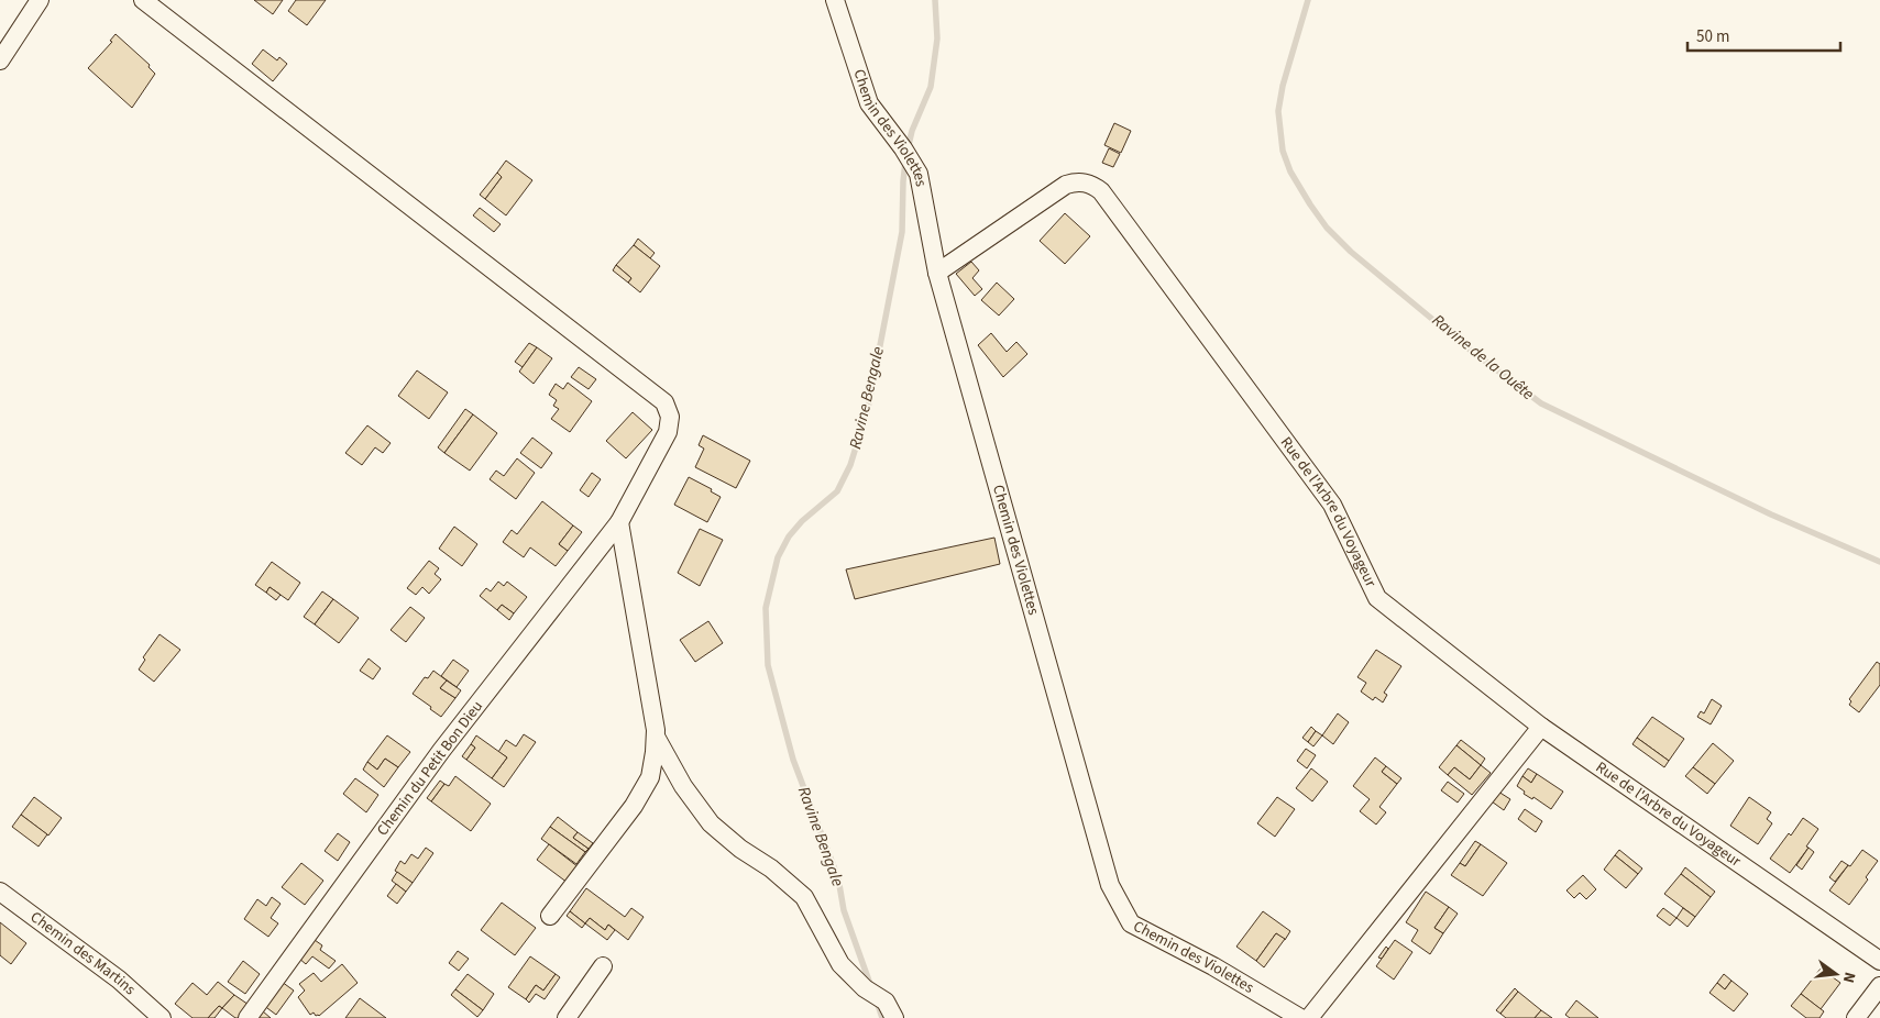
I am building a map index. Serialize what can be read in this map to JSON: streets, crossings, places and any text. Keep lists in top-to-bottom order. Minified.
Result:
{"streets":{"street":["Chemin des Violettes","Rue de l'Arbre du Voyageur","Chemin du Petit Bon Dieu","Chemin des Martins"]},"crossings":[["Chemin des Violettes","Rue de l'Arbre du Voyageur"]],"water":["Ravine de la Ouête","Ravine Bengale"],"scale_bar":"50 m","north":"right"}
